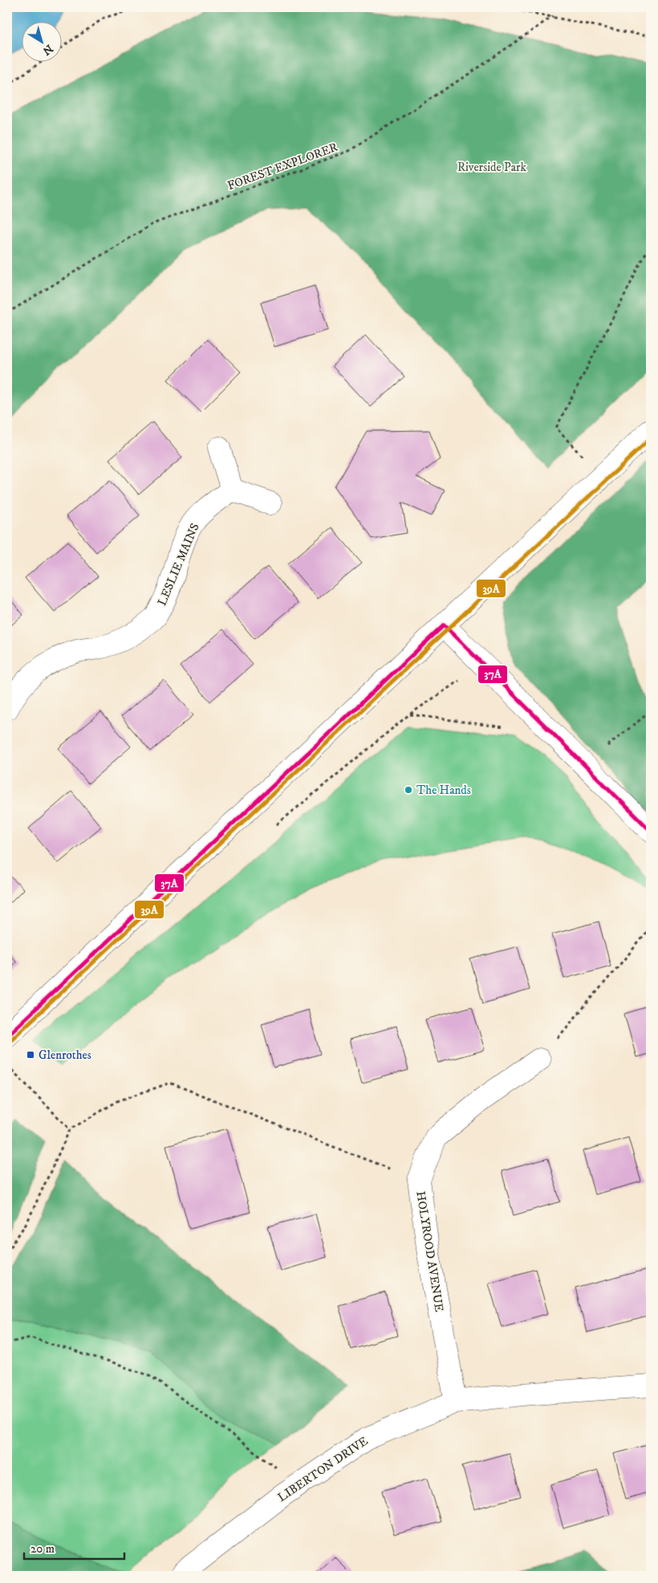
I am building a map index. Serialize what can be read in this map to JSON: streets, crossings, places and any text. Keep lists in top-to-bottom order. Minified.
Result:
{"streets":{"street":["LESLIE MAINS","HOLYROOD AVENUE","LIBERTON DRIVE"],"path":["FOREST EXPLORER"]},"crossings":[["HOLYROOD AVENUE","LIBERTON DRIVE"]],"parks":["Riverside Park"],"places":{"other":["The Hands"],"transit":["Glenrothes"]},"lines":["transit line 39A","transit line 37A"],"scale_bar":"20 m","north":"bottom right"}
